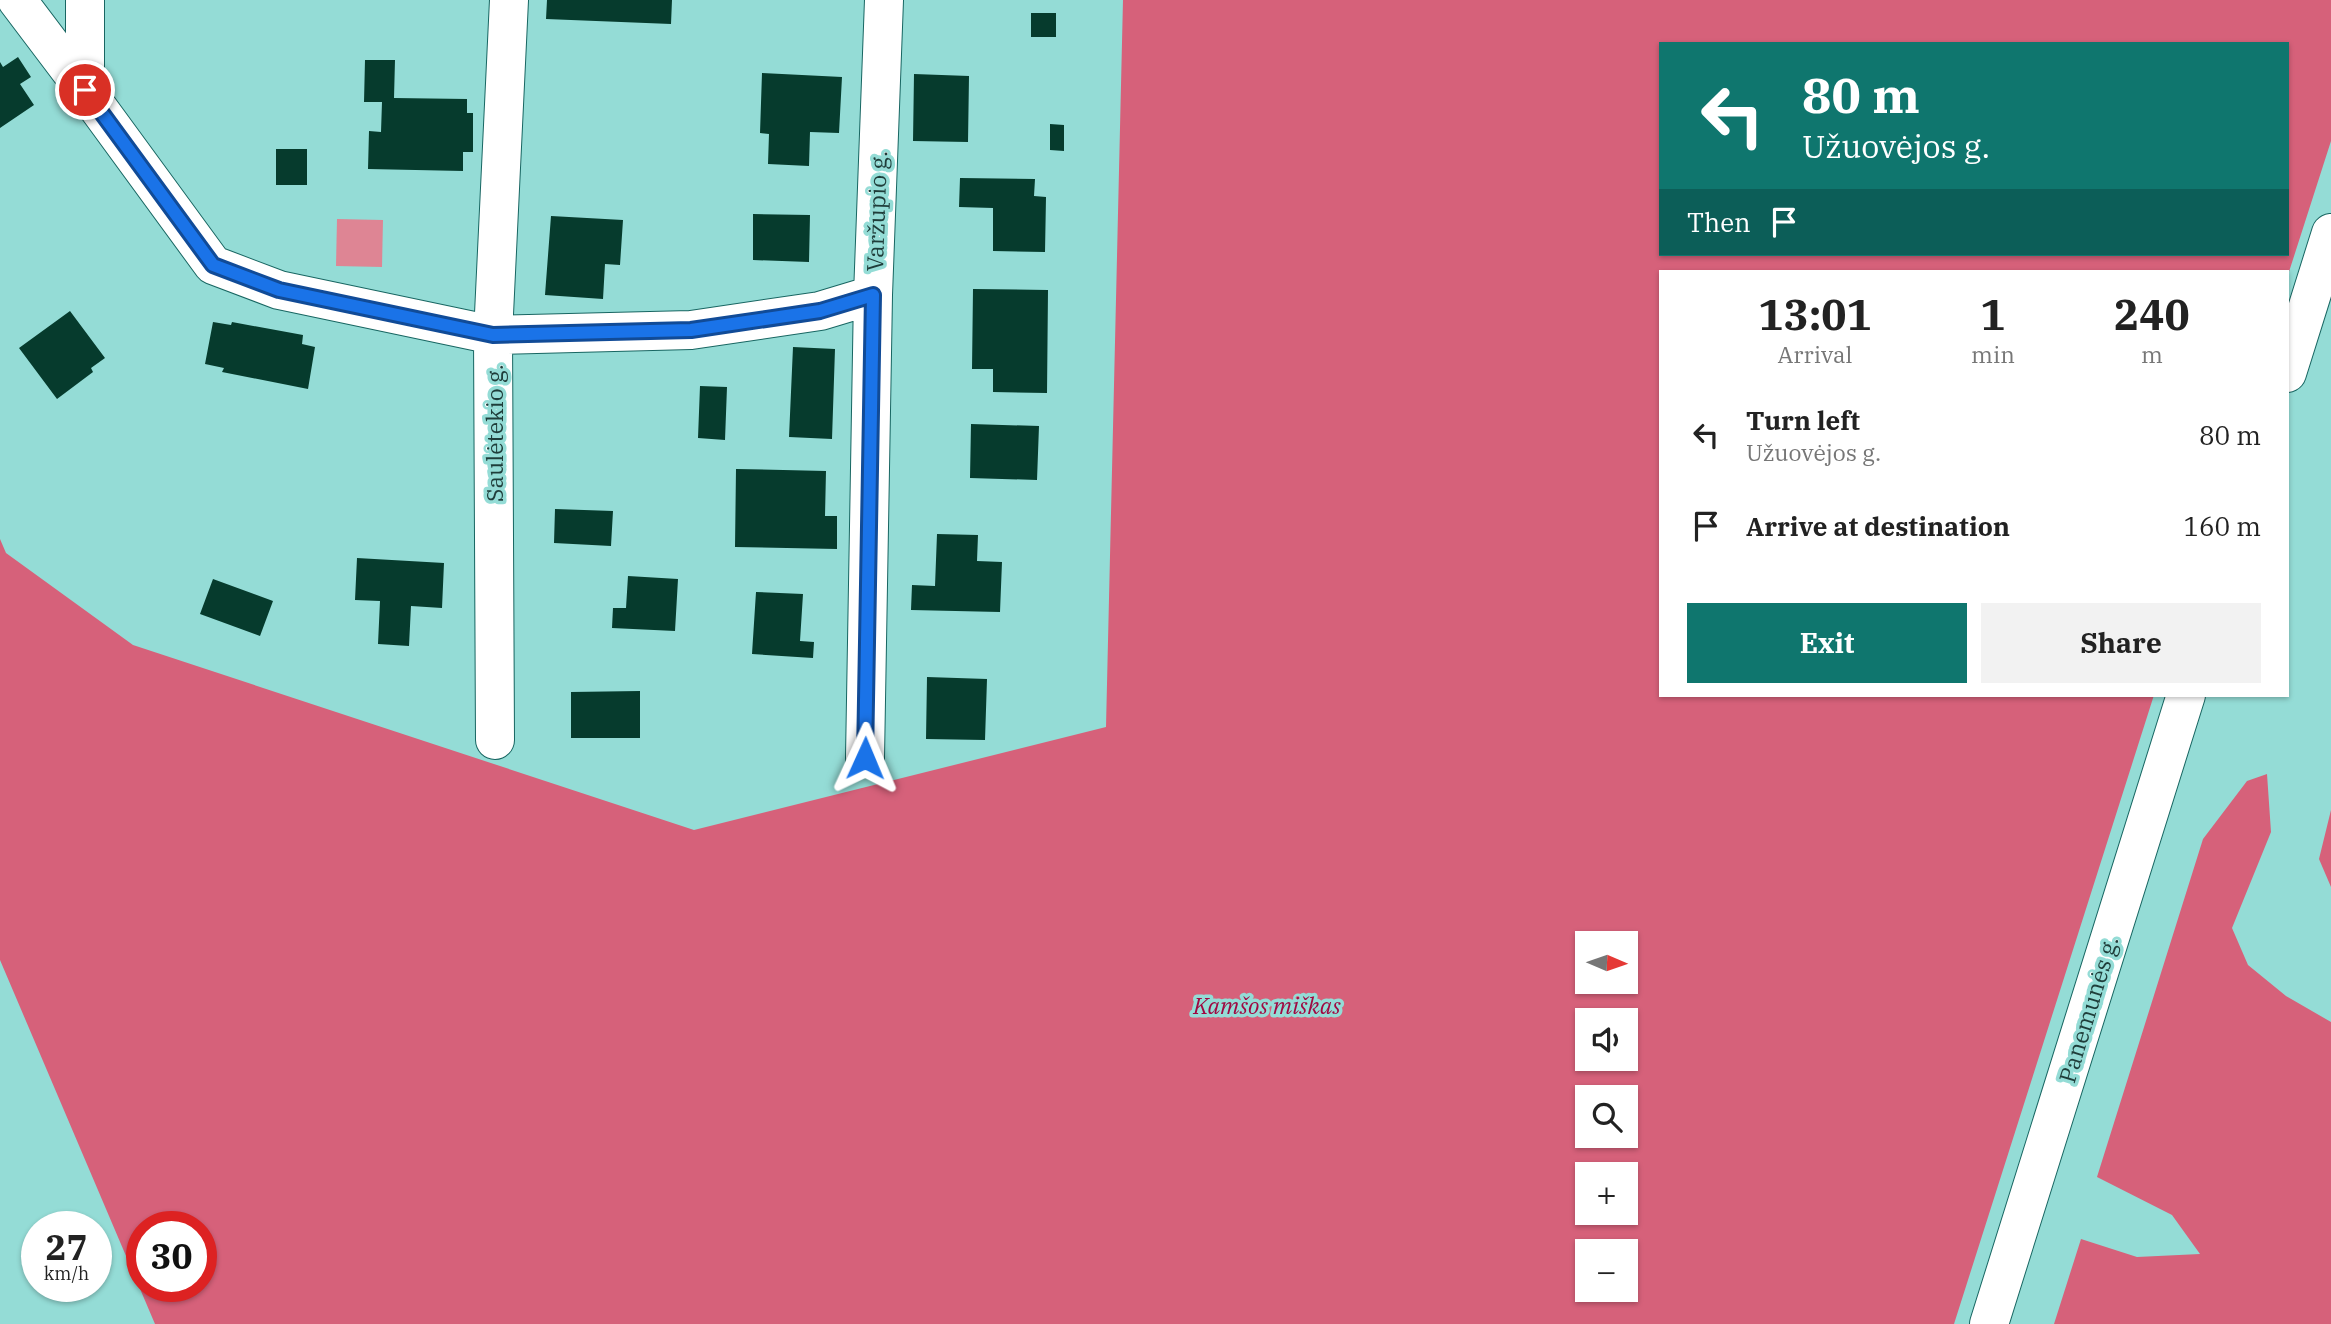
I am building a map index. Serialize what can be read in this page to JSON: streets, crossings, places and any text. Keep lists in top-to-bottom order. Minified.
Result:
{"streets":{"street":["Varžupio g.","Saulėtekio g.","Panemunės g."]},"parks":["Kamšos miškas"],"north":"right","page":{"turn":["80 m","Užuovėjos g."],"then":"Then","eta":["13:01","Arrival","1","min","240","m"],"list":[{"name":"Turn left","note":"Užuovėjos g.","value":"80 m"},{"name":"Arrive at destination","value":"160 m"}],"buttons":["Exit","Share"],"map_buttons":["+","−"],"speed":"27 km/h","limit":"30"}}
